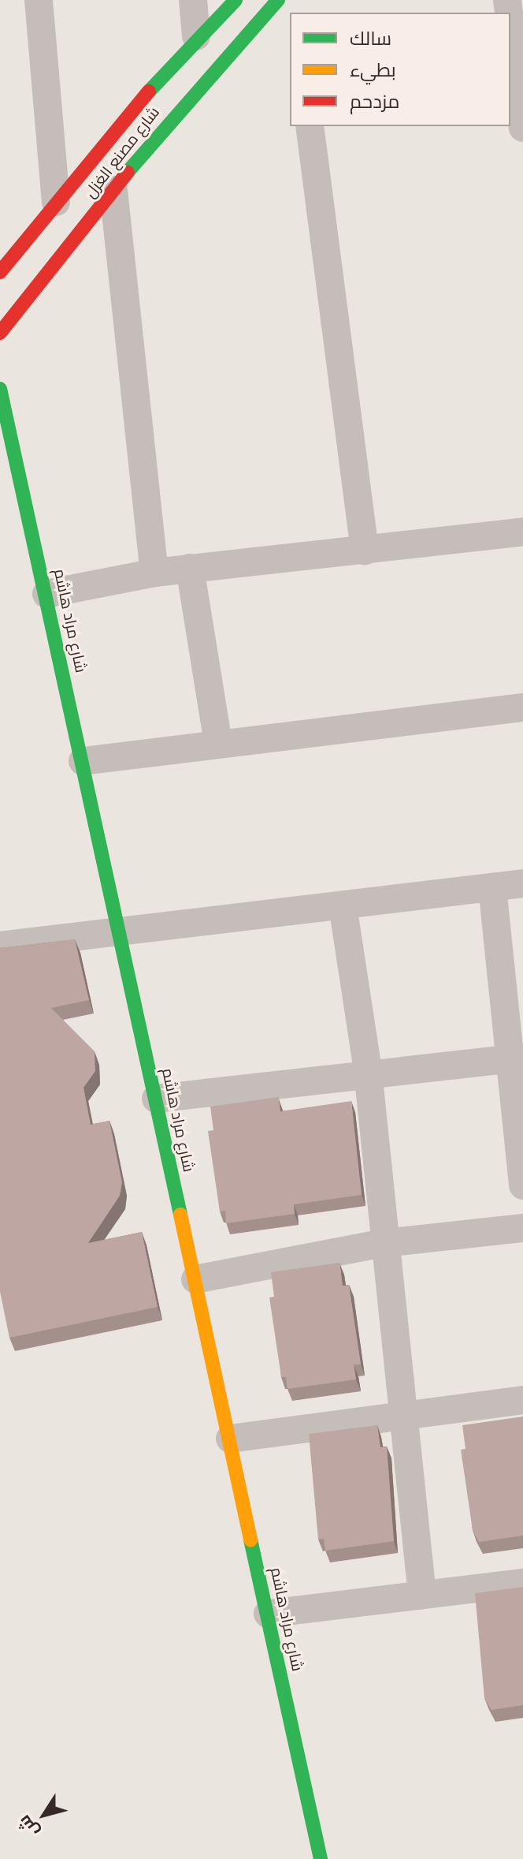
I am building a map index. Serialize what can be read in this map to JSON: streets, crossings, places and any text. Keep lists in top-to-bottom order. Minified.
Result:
{"streets":{"street":["شارع مصنع الغزل","شارع مراد هاشم"]},"legend":["سالك","بطيء","مزدحم"],"north":"bottom left"}
